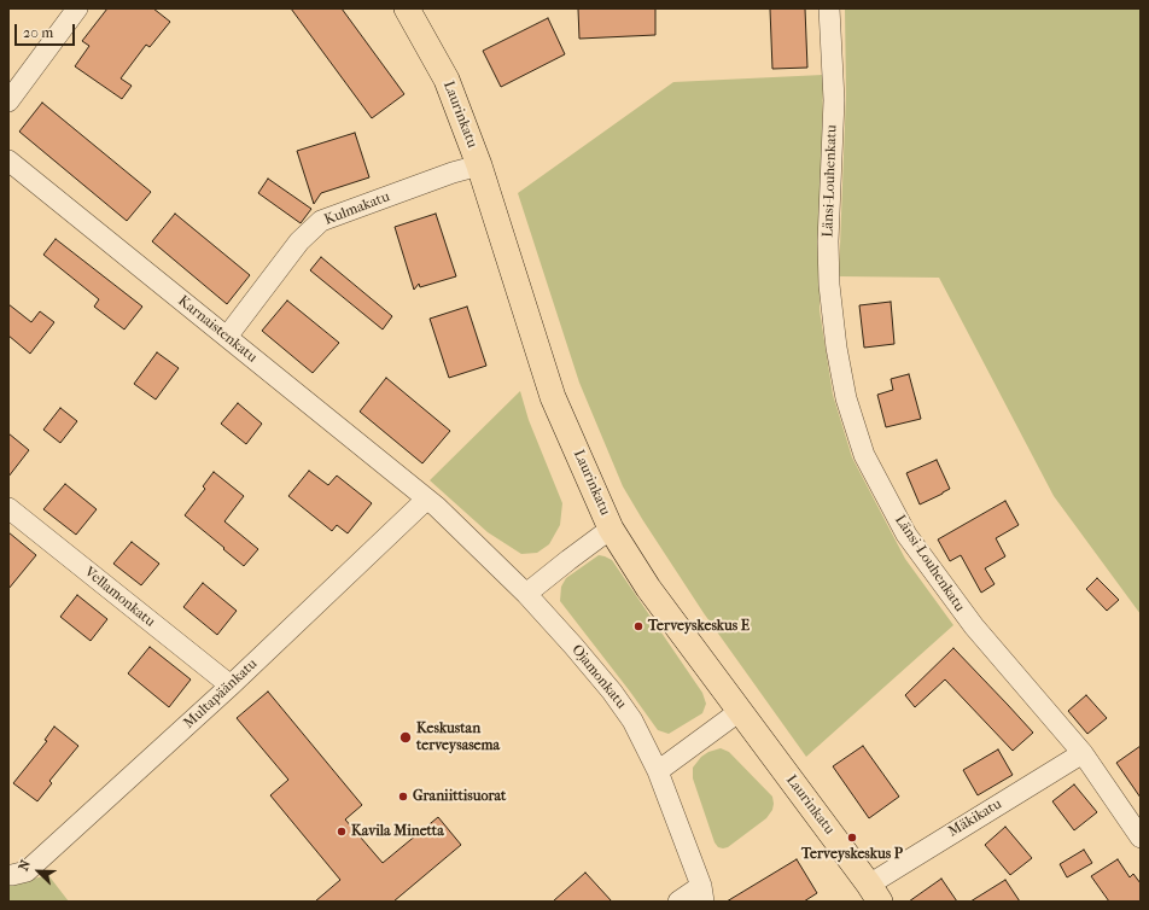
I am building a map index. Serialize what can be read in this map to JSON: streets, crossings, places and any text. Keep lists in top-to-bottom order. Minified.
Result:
{"streets":{"main road":["Laurinkatu"],"street":["Länsi-Louhenkatu","Kulmakatu","Karnaistenkatu","Vellamonkatu","Ojamonkatu","Multapäänkatu","Mäkikatu"]},"crossings":[["Laurinkatu","Kulmakatu"],["Laurinkatu","Mäkikatu"],["Länsi-Louhenkatu","Mäkikatu"],["Kulmakatu","Karnaistenkatu"],["Karnaistenkatu","Ojamonkatu"],["Karnaistenkatu","Multapäänkatu"],["Vellamonkatu","Multapäänkatu"],["Ojamonkatu","Multapäänkatu"]],"places":["Terveyskeskus E","Keskustan terveysasema","Graniittisuorat","Kavila Minetta","Terveyskeskus P"],"scale_bar":"20 m","north":"top left"}
